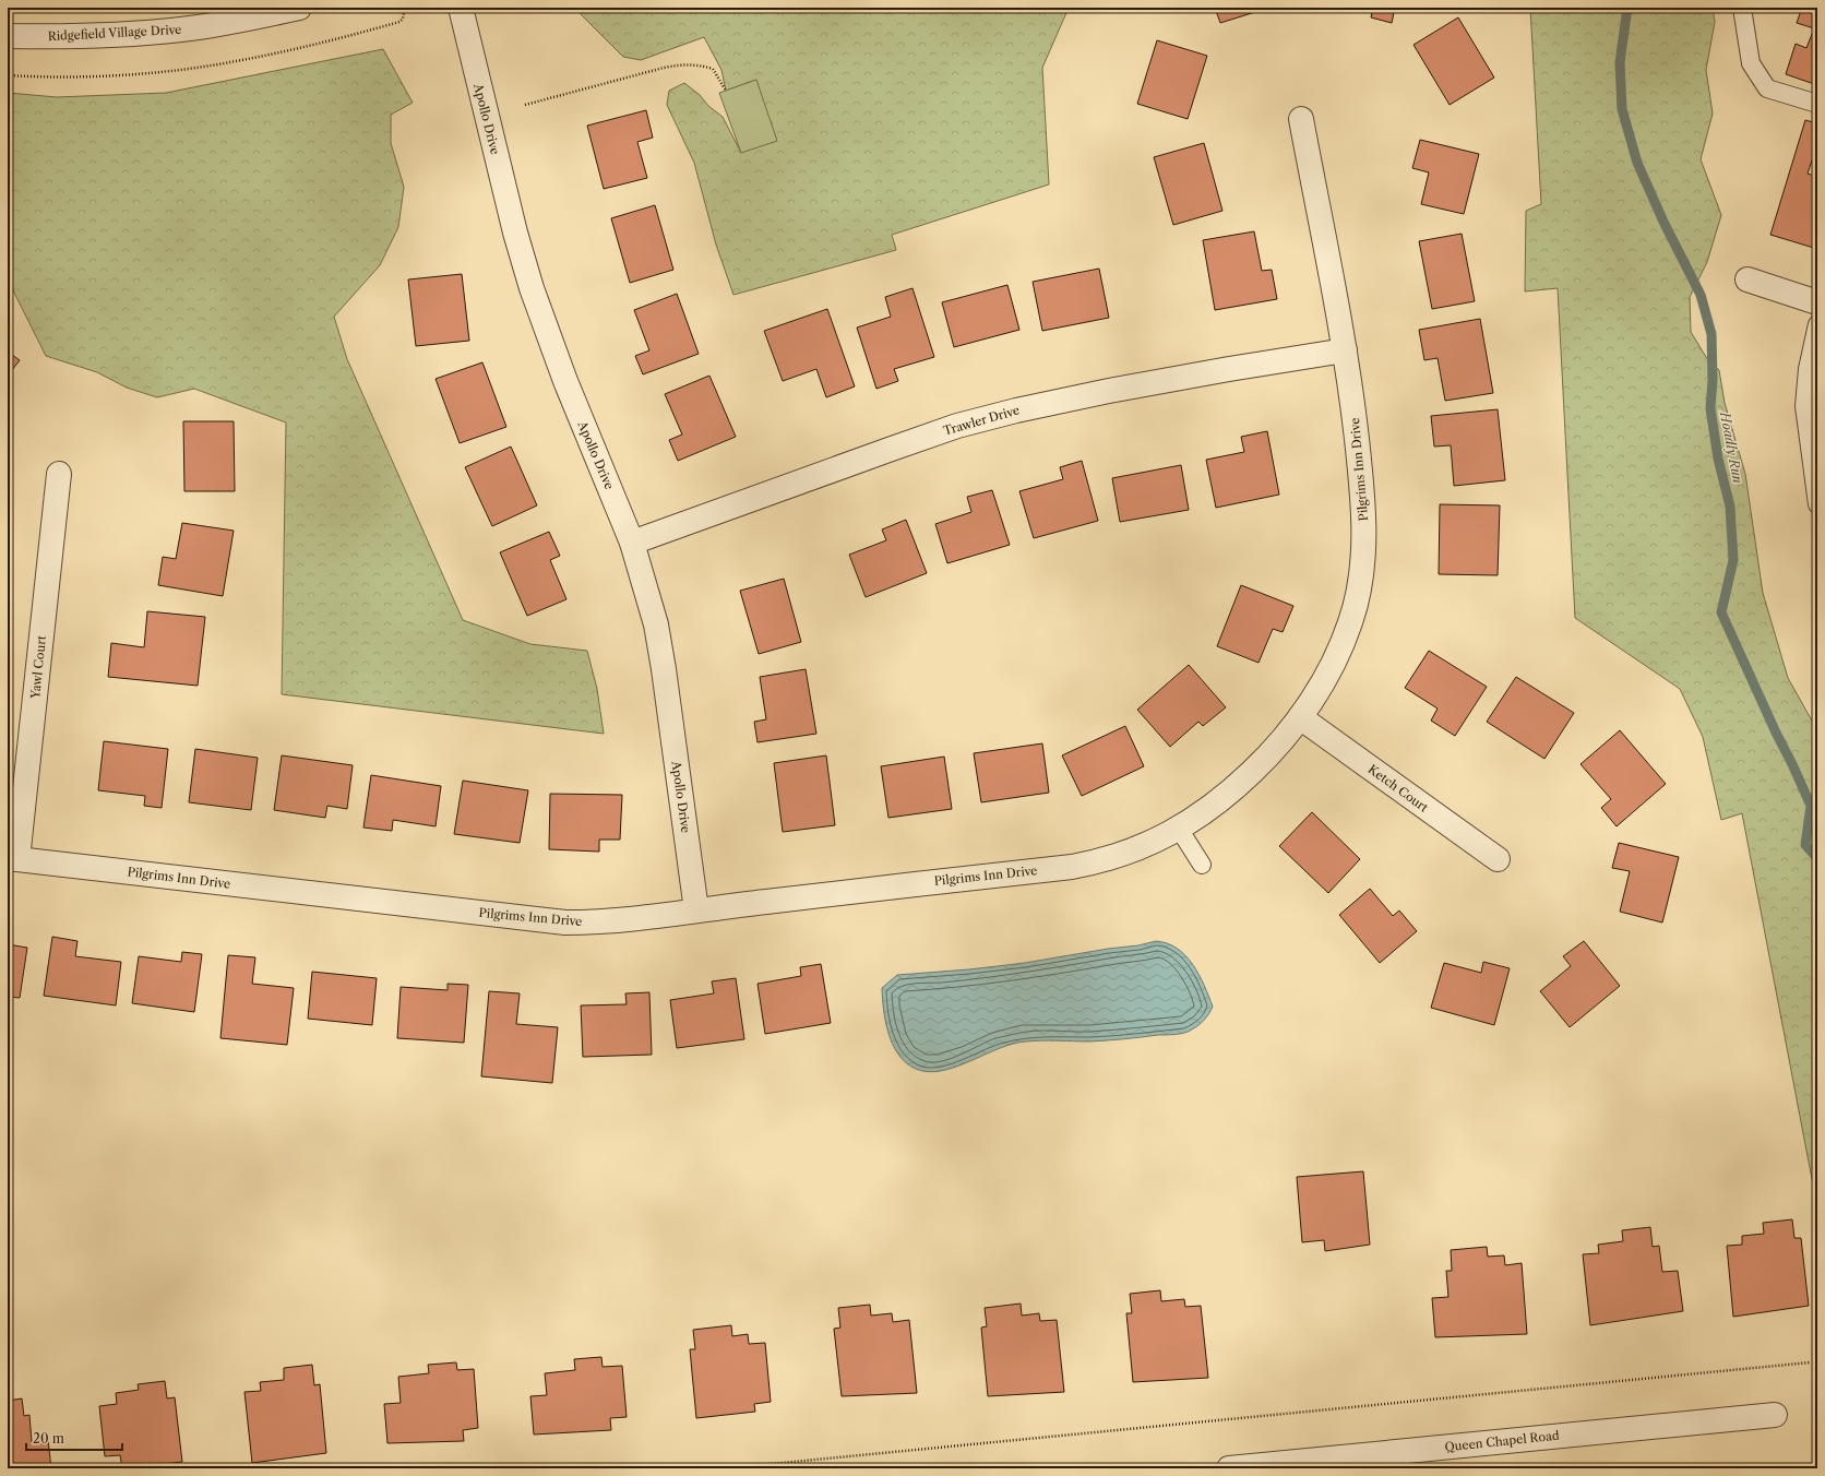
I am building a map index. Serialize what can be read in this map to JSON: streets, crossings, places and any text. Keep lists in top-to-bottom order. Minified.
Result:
{"streets":{"street":["Ridgefield Village Drive","Apollo Drive","Trawler Drive","Pilgrims Inn Drive","Yawl Court","Ketch Court","Queen Chapel Road"]},"crossings":[["Apollo Drive","Trawler Drive"],["Apollo Drive","Pilgrims Inn Drive"],["Trawler Drive","Pilgrims Inn Drive"],["Pilgrims Inn Drive","Yawl Court"],["Pilgrims Inn Drive","Ketch Court"]],"water":["Hoadly Run"],"scale_bar":"20 m"}
